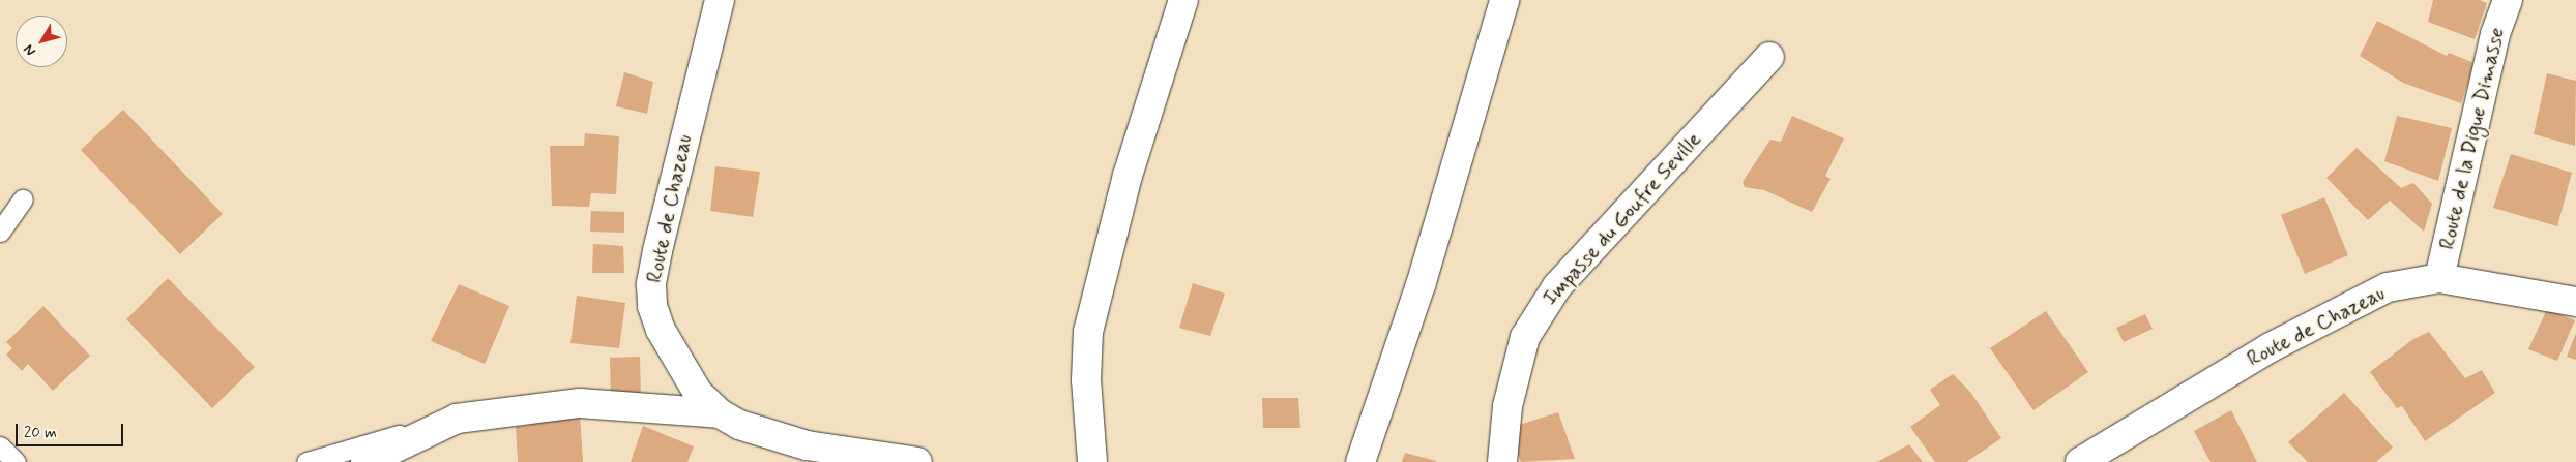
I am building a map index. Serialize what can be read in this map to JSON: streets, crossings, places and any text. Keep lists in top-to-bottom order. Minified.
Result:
{"streets":{"street":["Route de la Digue Dimasse","Route de Chazeau","Impasse du Goufre Seville"]},"crossings":[["Route de la Digue Dimasse","Route de Chazeau"]],"scale_bar":"20 m","north":"bottom left"}
